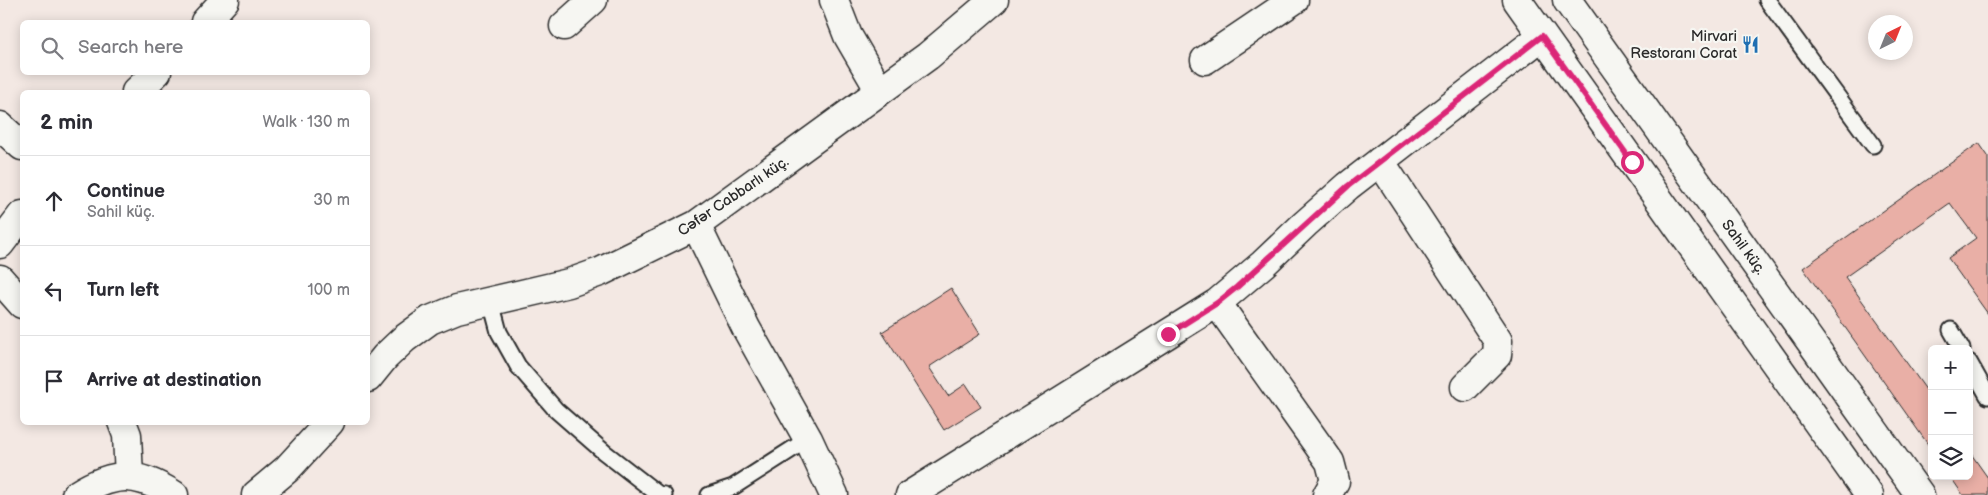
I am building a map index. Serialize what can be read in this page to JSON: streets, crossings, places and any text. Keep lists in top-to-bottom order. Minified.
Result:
{"streets":{"street":["Cəfər Cabbarlı küç.","Sahil küç."]},"places":{"restaurant":["Mirvari Restoranı Corat"]},"north":"top right","page":{"search":"Search here","heading":["2 min","Walk · 130 m"],"list":[["Continue","Sahil küç.","30 m"],["Turn left","100 m"],"Arrive at destination"],"map_buttons":["+","−"]}}
